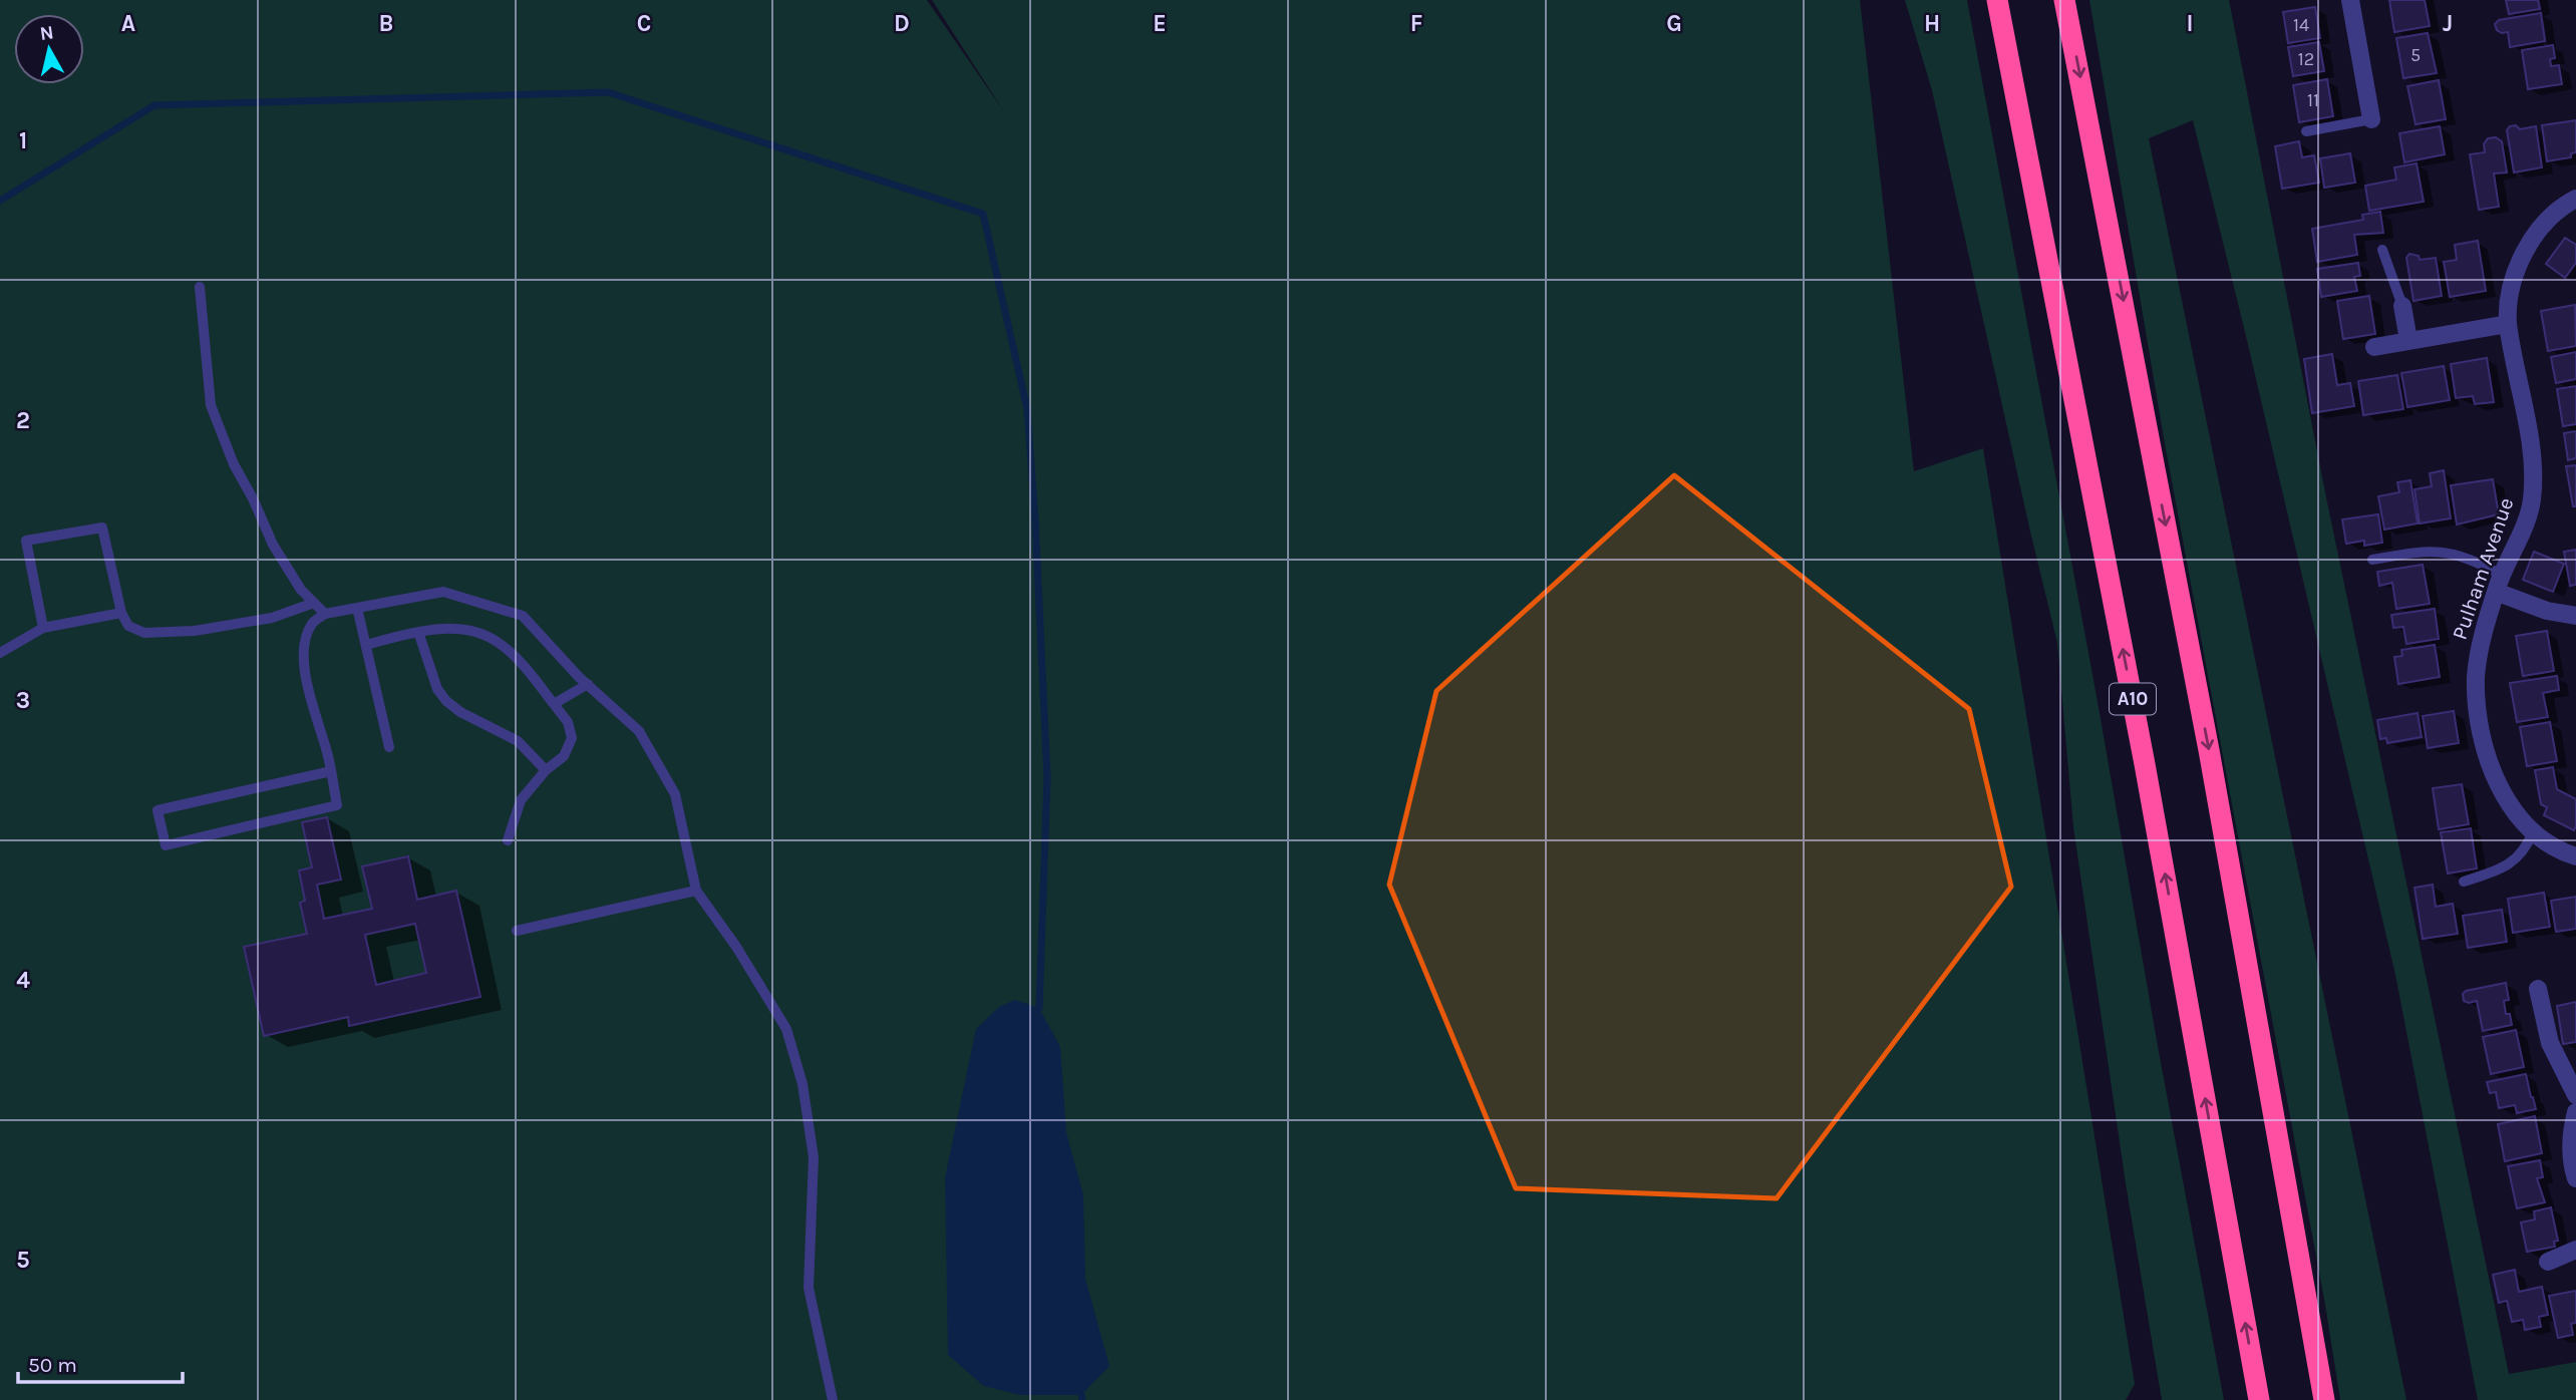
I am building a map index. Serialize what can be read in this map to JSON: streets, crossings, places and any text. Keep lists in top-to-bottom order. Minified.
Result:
{"streets":{"highway":["A10"],"street":["Pulham Avenue"]},"house_numbers":["14","5","12","11"],"scale_bar":"50 m","north":"top","grid":{"columns":["A","B","C","D","E","F","G","H","I","J"],"rows":["1","2","3","4","5"]}}
